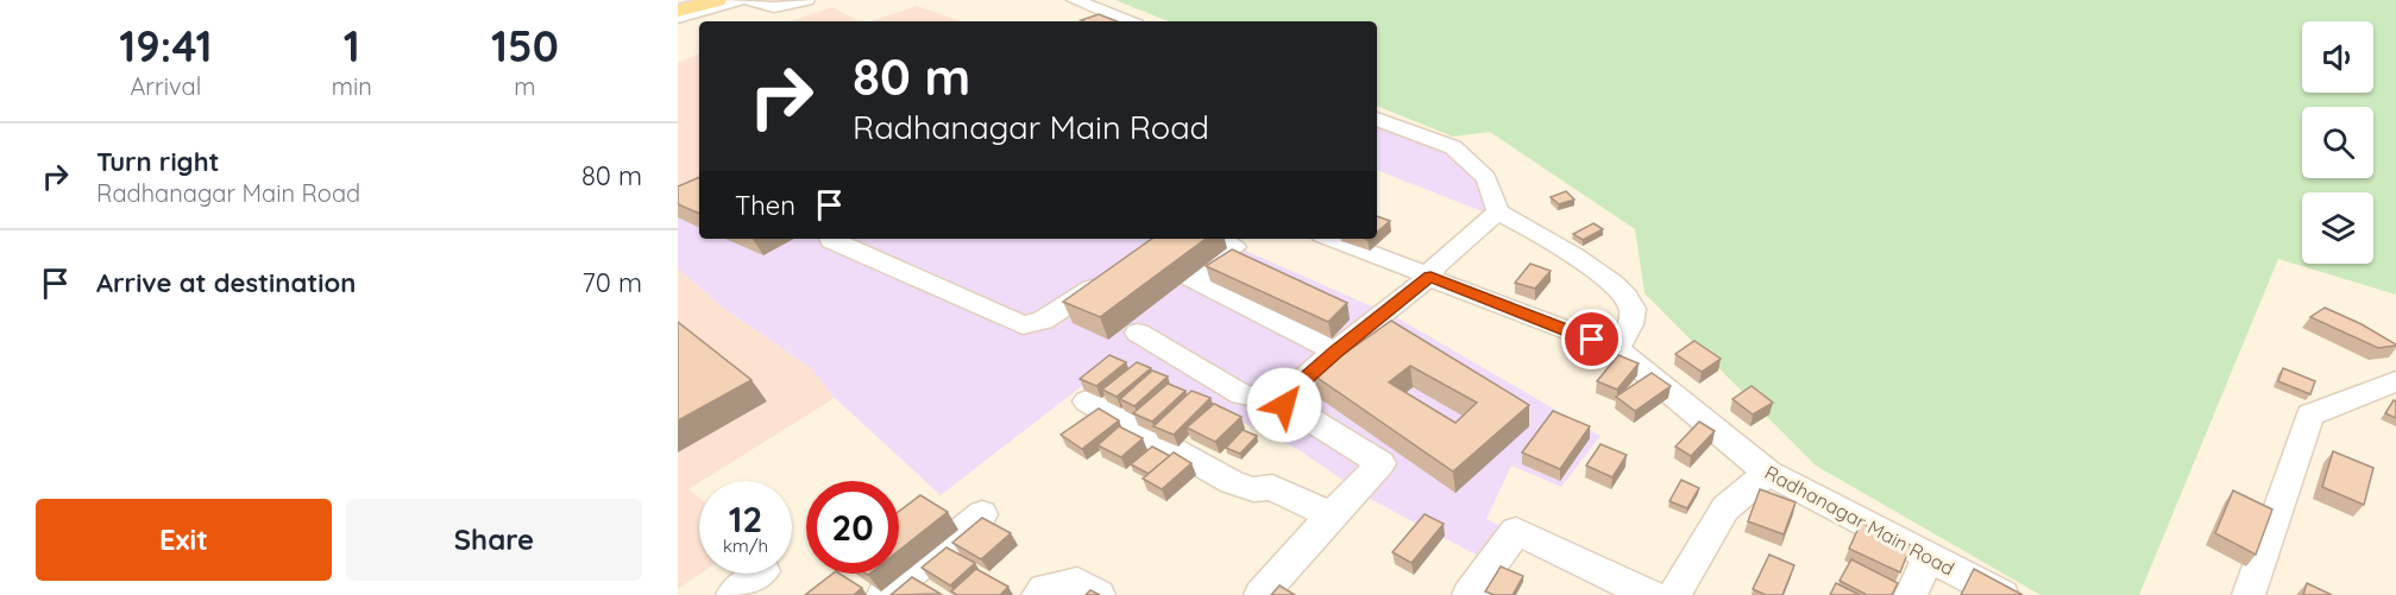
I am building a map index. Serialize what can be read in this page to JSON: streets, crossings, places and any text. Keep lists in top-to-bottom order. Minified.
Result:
{"streets":{"street":["Radhanagar Main Road"]},"page":{"eta":["19:41","Arrival","1","min","150","m"],"turn":["80 m","Radhanagar Main Road"],"list":[{"name":"Turn right","note":"Radhanagar Main Road","value":"80 m"},{"name":"Arrive at destination","value":"70 m"}],"then":"Then","speed":"12 km/h","limit":"20","buttons":["Exit","Share"]}}
